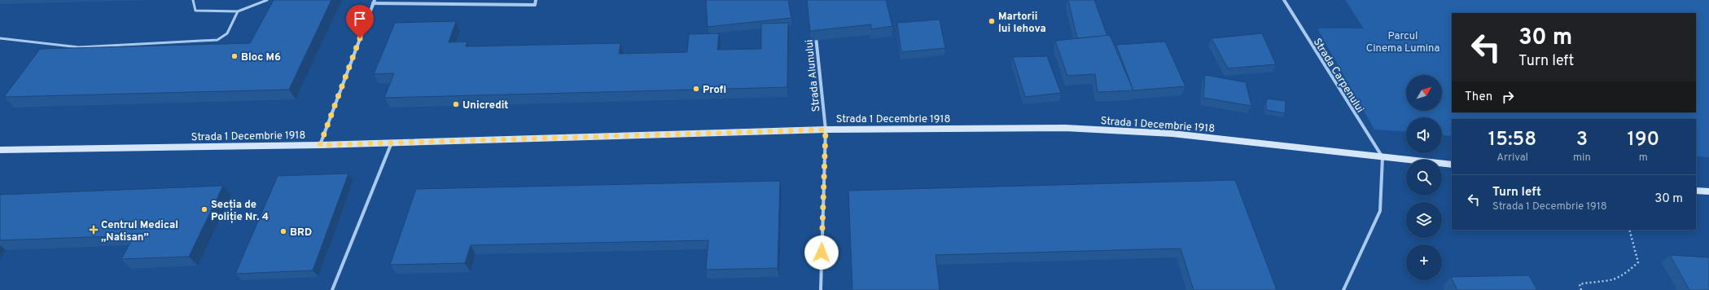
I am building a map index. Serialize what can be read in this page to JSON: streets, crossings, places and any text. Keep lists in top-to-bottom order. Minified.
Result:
{"streets":{"main road":["Strada 1 Decembrie 1918"],"street":["Strada Carpenului","Strada Alunului"]},"crossings":[["Strada Carpenului","Strada 1 Decembrie 1918"],["Strada Alunului","Strada 1 Decembrie 1918"]],"parks":["Parcul Cinema Lumina"],"places":{"other":["Martorii lui Iehova","Bloc M6","Profi","Unicredit","Secția de Poliție Nr. 4","BRD"],"health":["Centrul Medical „Natisan”"]},"north":"top right","page":{"turn":["30 m","Turn left"],"map_buttons":"+","then":"Then","eta":["15:58","Arrival","3","min","190","m"],"list":[{"name":"Turn left","note":"Strada 1 Decembrie 1918","value":"30 m"}]}}
